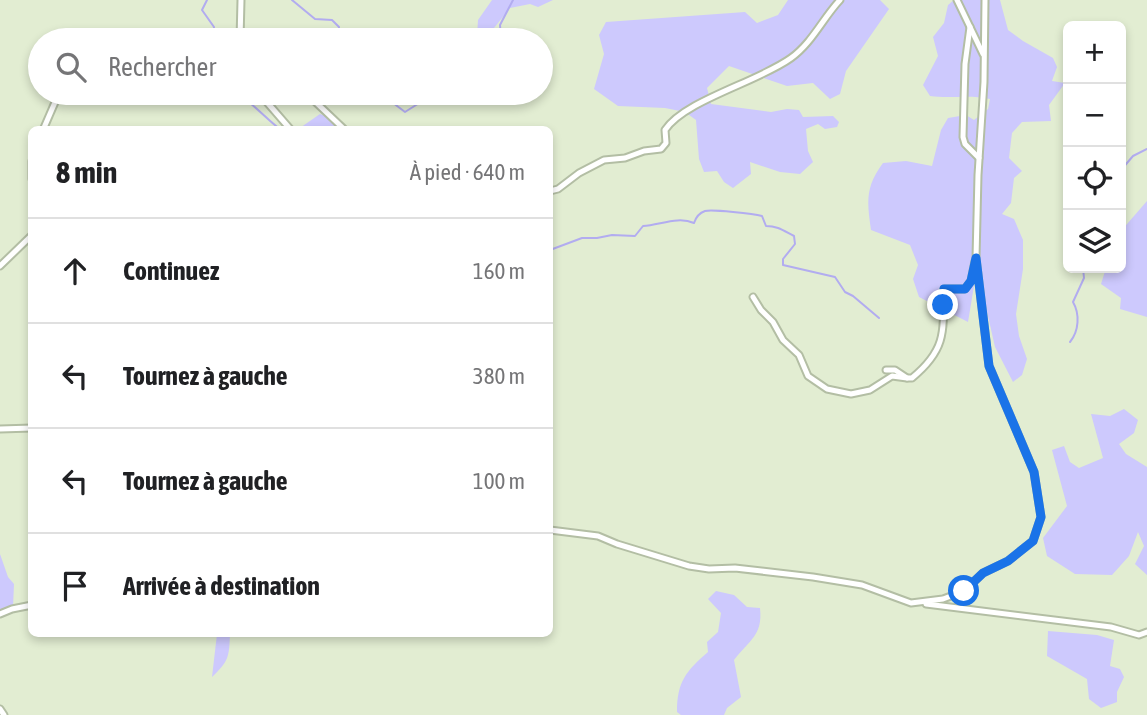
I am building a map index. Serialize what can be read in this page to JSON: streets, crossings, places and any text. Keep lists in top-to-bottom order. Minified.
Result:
{"page":{"map_buttons":["+","−"],"search":"Rechercher","heading":["8 min","À pied · 640 m"],"list":[["Continuez","160 m"],["Tournez à gauche","380 m"],["Tournez à gauche","100 m"],"Arrivée à destination"]}}
